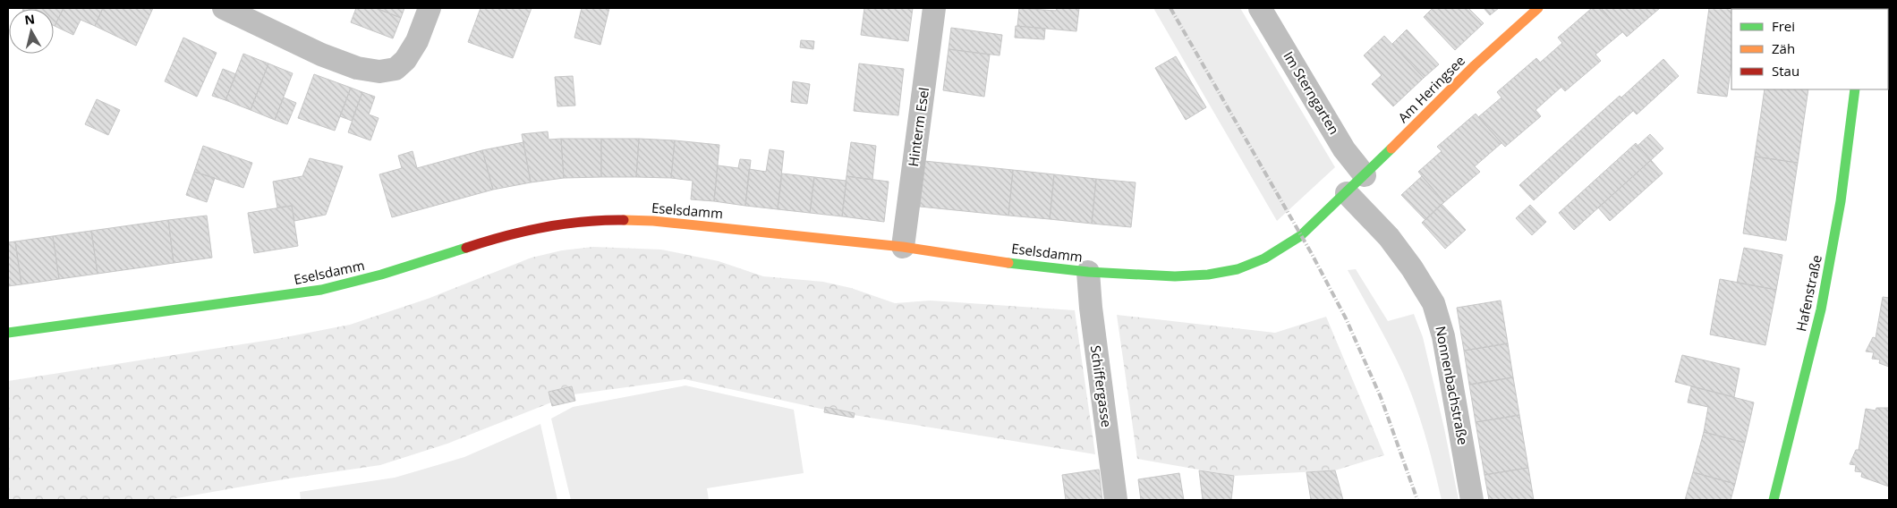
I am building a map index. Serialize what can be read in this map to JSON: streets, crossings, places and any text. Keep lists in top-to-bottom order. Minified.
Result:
{"streets":{"street":["Am Heringsee","Im Sterngarten","Hinterm Esel","Eselsdamm","Hafenstraße","Nonnenbachstraße","Schiffergasse"]},"crossings":[["Am Heringsee","Im Sterngarten"],["Am Heringsee","Eselsdamm"],["Am Heringsee","Nonnenbachstraße"],["Hinterm Esel","Eselsdamm"],["Eselsdamm","Nonnenbachstraße"],["Eselsdamm","Schiffergasse"]],"legend":["Frei","Zäh","Stau"],"north":"top"}
